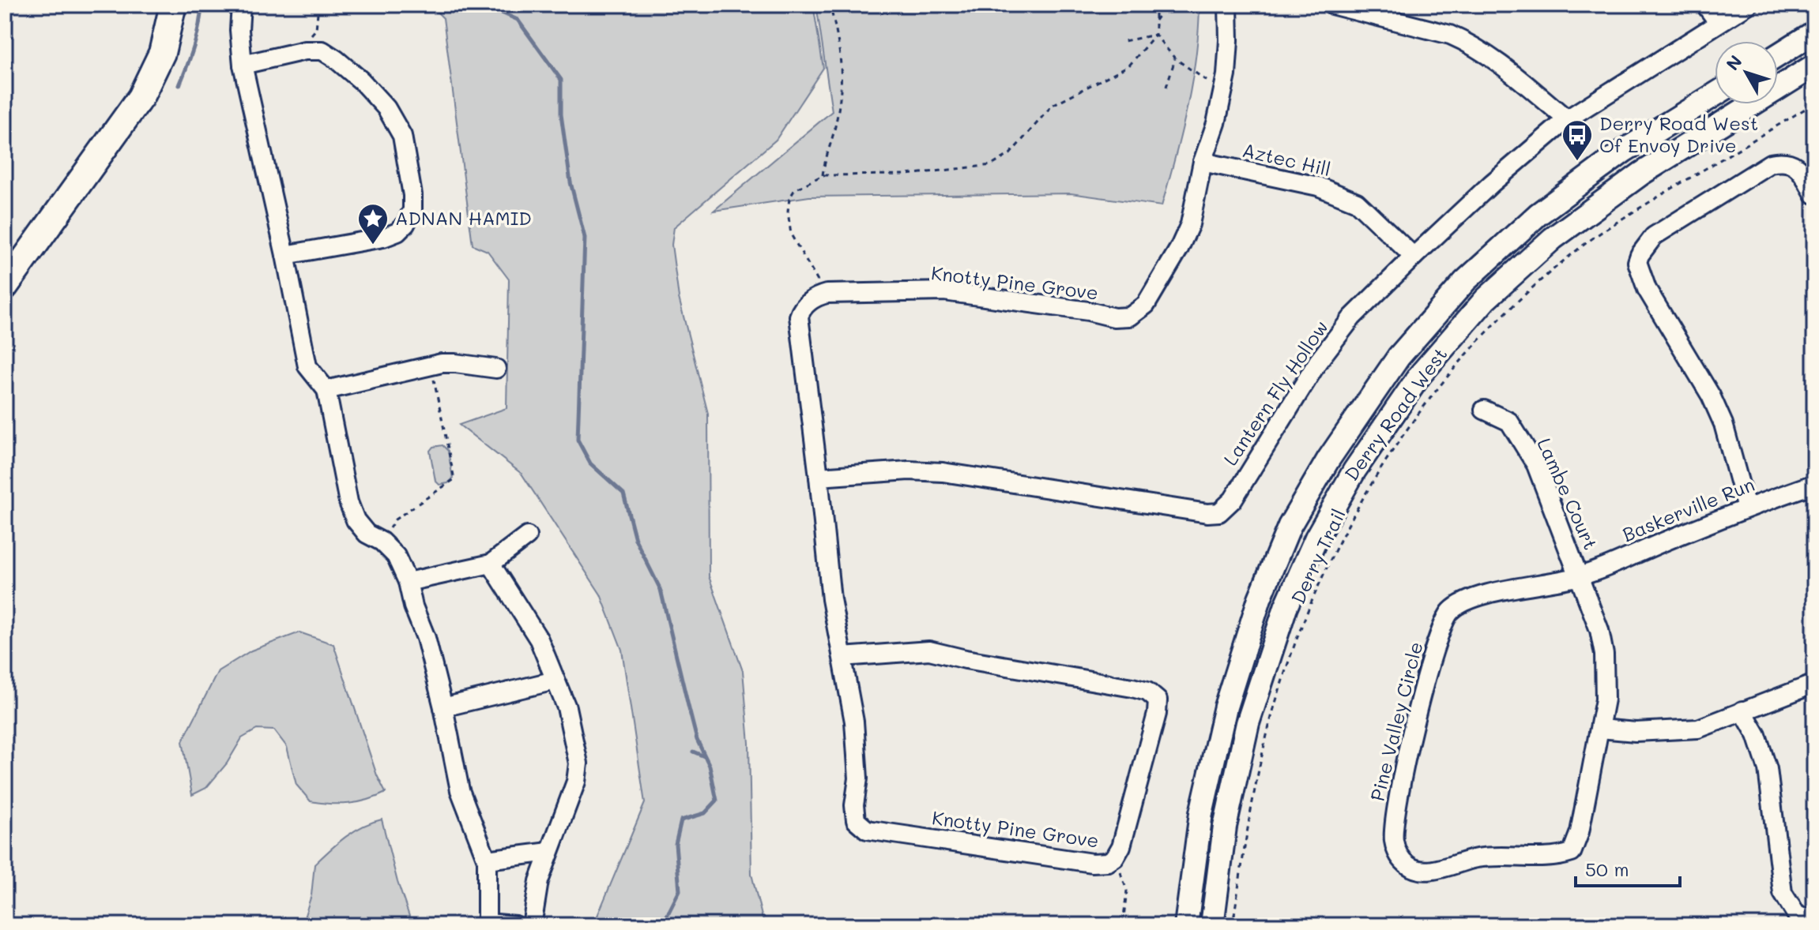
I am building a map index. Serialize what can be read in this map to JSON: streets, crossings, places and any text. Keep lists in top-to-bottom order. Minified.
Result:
{"streets":{"main road":["Derry Road West"],"street":["Aztec Hill","Knotty Pine Grove","Lantern Fly Hollow","Lambe Court","Baskerville Run","Pine Valley Circle"],"path":["Derry Trail"]},"crossings":[["Aztec Hill","Knotty Pine Grove"],["Aztec Hill","Lantern Fly Hollow"],["Knotty Pine Grove","Lantern Fly Hollow"],["Lambe Court","Baskerville Run"],["Lambe Court","Pine Valley Circle"],["Baskerville Run","Pine Valley Circle"]],"places":{"bus stop":["Derry Road West Of Envoy Drive"],"place":["ADNAN HAMID"]},"scale_bar":"50 m","north":"top left"}
